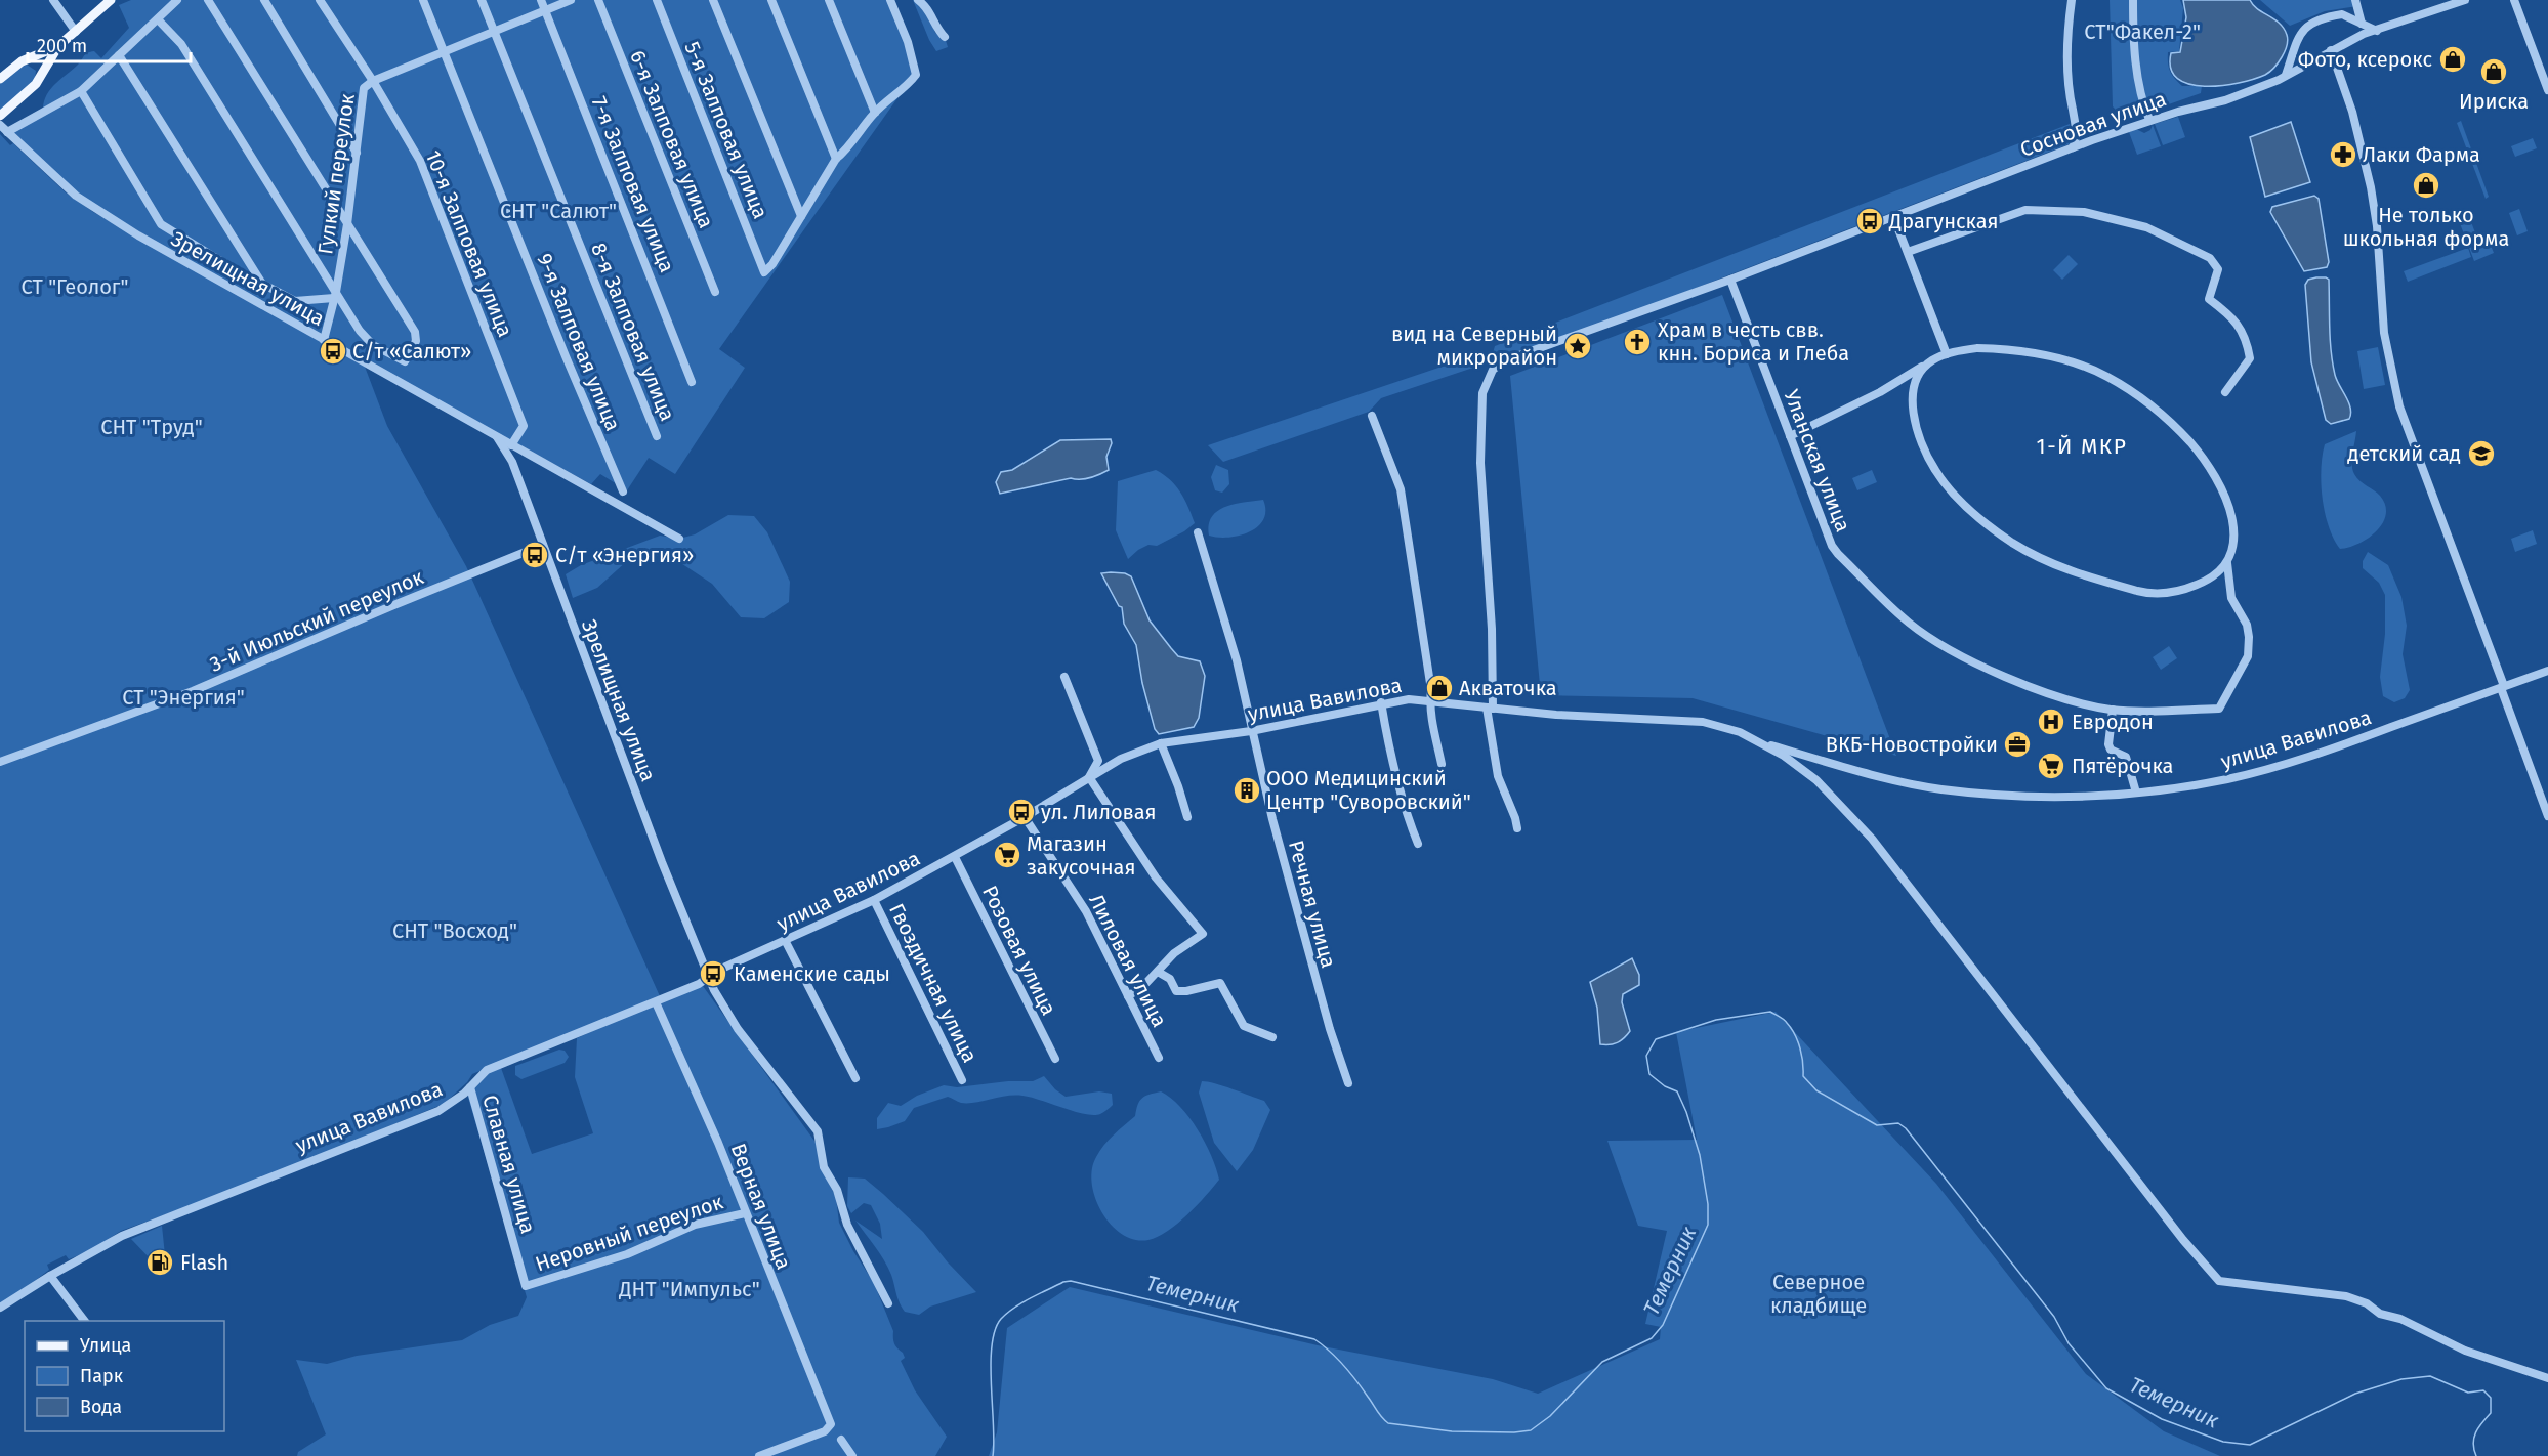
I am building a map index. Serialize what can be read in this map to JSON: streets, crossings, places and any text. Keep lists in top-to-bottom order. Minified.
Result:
{"streets":{"street":["Сосновая улица","5-я Залповая улица","6-я Залповая улица","Гулкий переулок","7-я Залповая улица","10-я Залповая улица","Зрелищная улица","8-я Залповая улица","9-я Залповая улица","Уланская улица","3-й Июльский переулок","улица Вавилова","Речная улица","Розовая улица","Лиловая улица","Гвоздичная улица","Славная улица","Верная улица","Неровный переулок"]},"crossings":[["Сосновая улица","Уланская улица"],["Сосновая улица","улица Вавилова"],["Гулкий переулок","7-я Залповая улица"],["Гулкий переулок","10-я Залповая улица"],["Гулкий переулок","Зрелищная улица"],["Гулкий переулок","8-я Залповая улица"],["Гулкий переулок","9-я Залповая улица"],["10-я Залповая улица","Зрелищная улица"],["Зрелищная улица","3-й Июльский переулок"],["Зрелищная улица","улица Вавилова"],["улица Вавилова","Речная улица"],["улица Вавилова","Розовая улица"],["улица Вавилова","Лиловая улица"],["улица Вавилова","Гвоздичная улица"],["улица Вавилова","Славная улица"],["улица Вавилова","Верная улица"],["Славная улица","Неровный переулок"],["Верная улица","Неровный переулок"]],"districts":["1-Й МКР"],"water":["Темерник"],"parks":["СТ\"Факел-2\"","СНТ \"Салют\"","СТ \"Геолог\"","СНТ \"Труд\"","СТ \"Энергия\"","СНТ \"Восход\"","Северное кладбище","ДНТ \"Импульс\""],"places":{"shop":["Фото, ксерокс","Ириска","Не только школьная форма","Акваточка"],"pharmacy":["Лаки Фарма"],"bus stop":["Драгунская","С/т «Салют»","С/т «Энергия»","ул. Лиловая","Каменские сады"],"church":["Храм в честь свв. кнн. Бориса и Глеба"],"place":["вид на Северный микрорайон"],"school or university":["детский сад"],"hospital":["Евродон"],"office":["ВКБ-Новостройки"],"supermarket":["Пятёрочка","Магазин закусочная"],"building":["ООО Медицинский Центр \"Суворовский\""],"fuel station":["Flash"]},"legend":["Улица","Парк","Вода"],"scale_bar":"200 m"}
